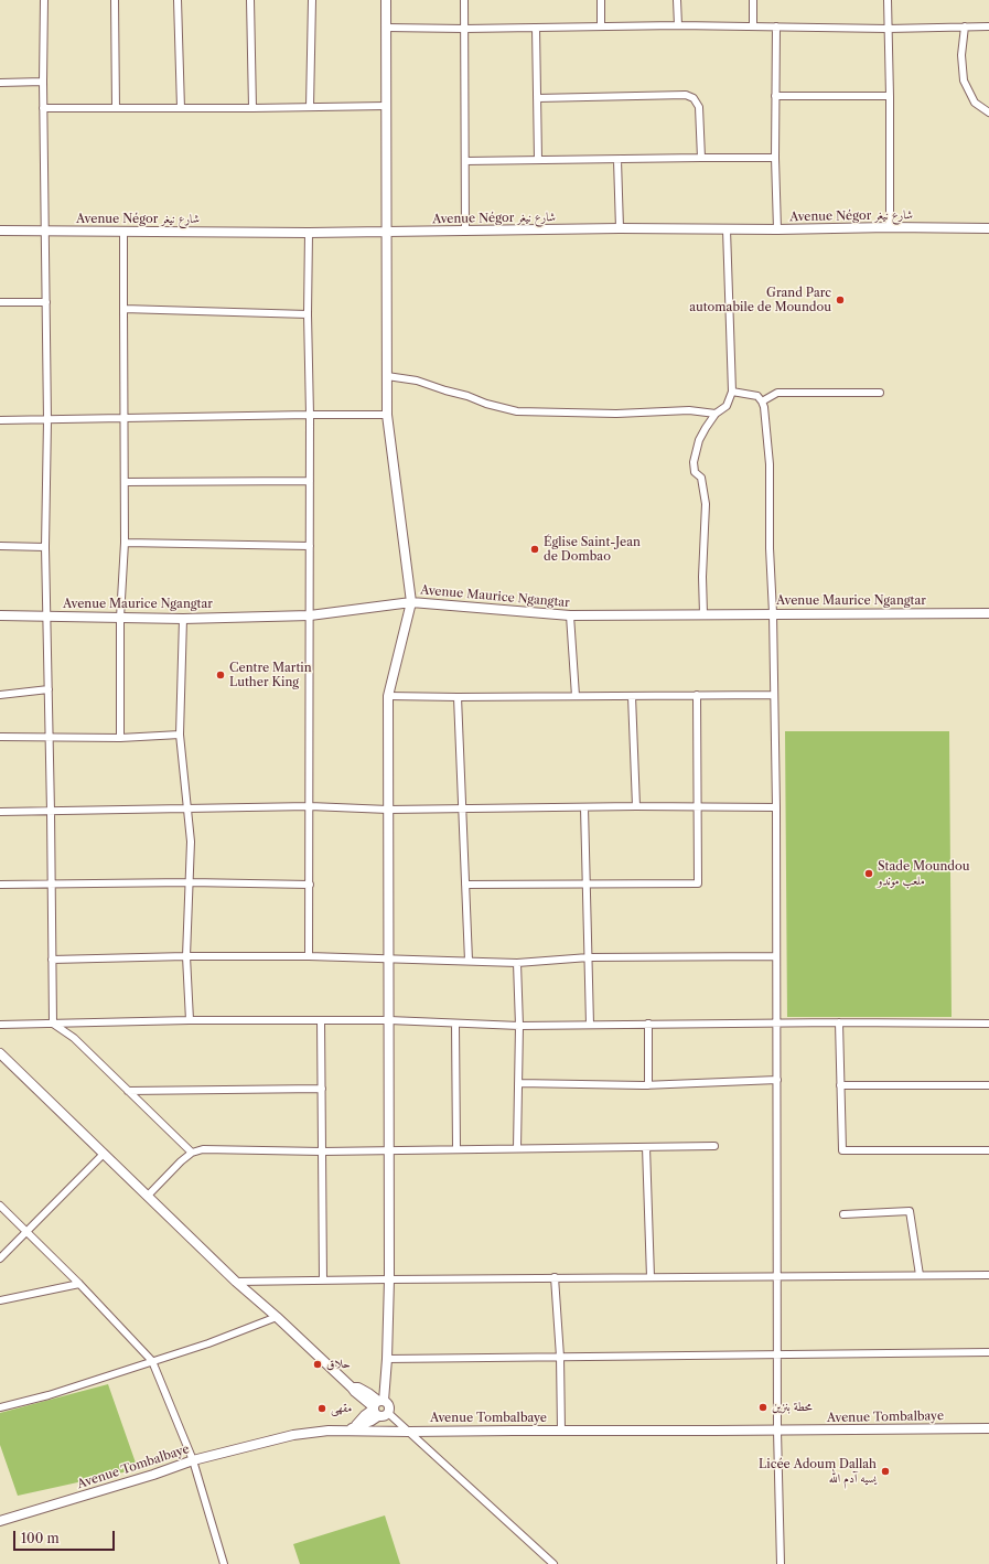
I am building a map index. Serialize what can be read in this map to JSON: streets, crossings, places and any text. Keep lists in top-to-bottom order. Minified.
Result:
{"streets":{"street":["Avenue Négor شارع نيغر","Avenue Maurice Ngangtar","Avenue Tombalbaye"]},"places":["Grand Parc automabile de Moundou","Église Saint-Jean de Dombao","Centre Martin Luther King","Stade Moundou ملعب موندو","حلاق","محطة بنزين","مقهى","Licée Adoum Dallah يسيه آدم الله"],"scale_bar":"100 m"}
